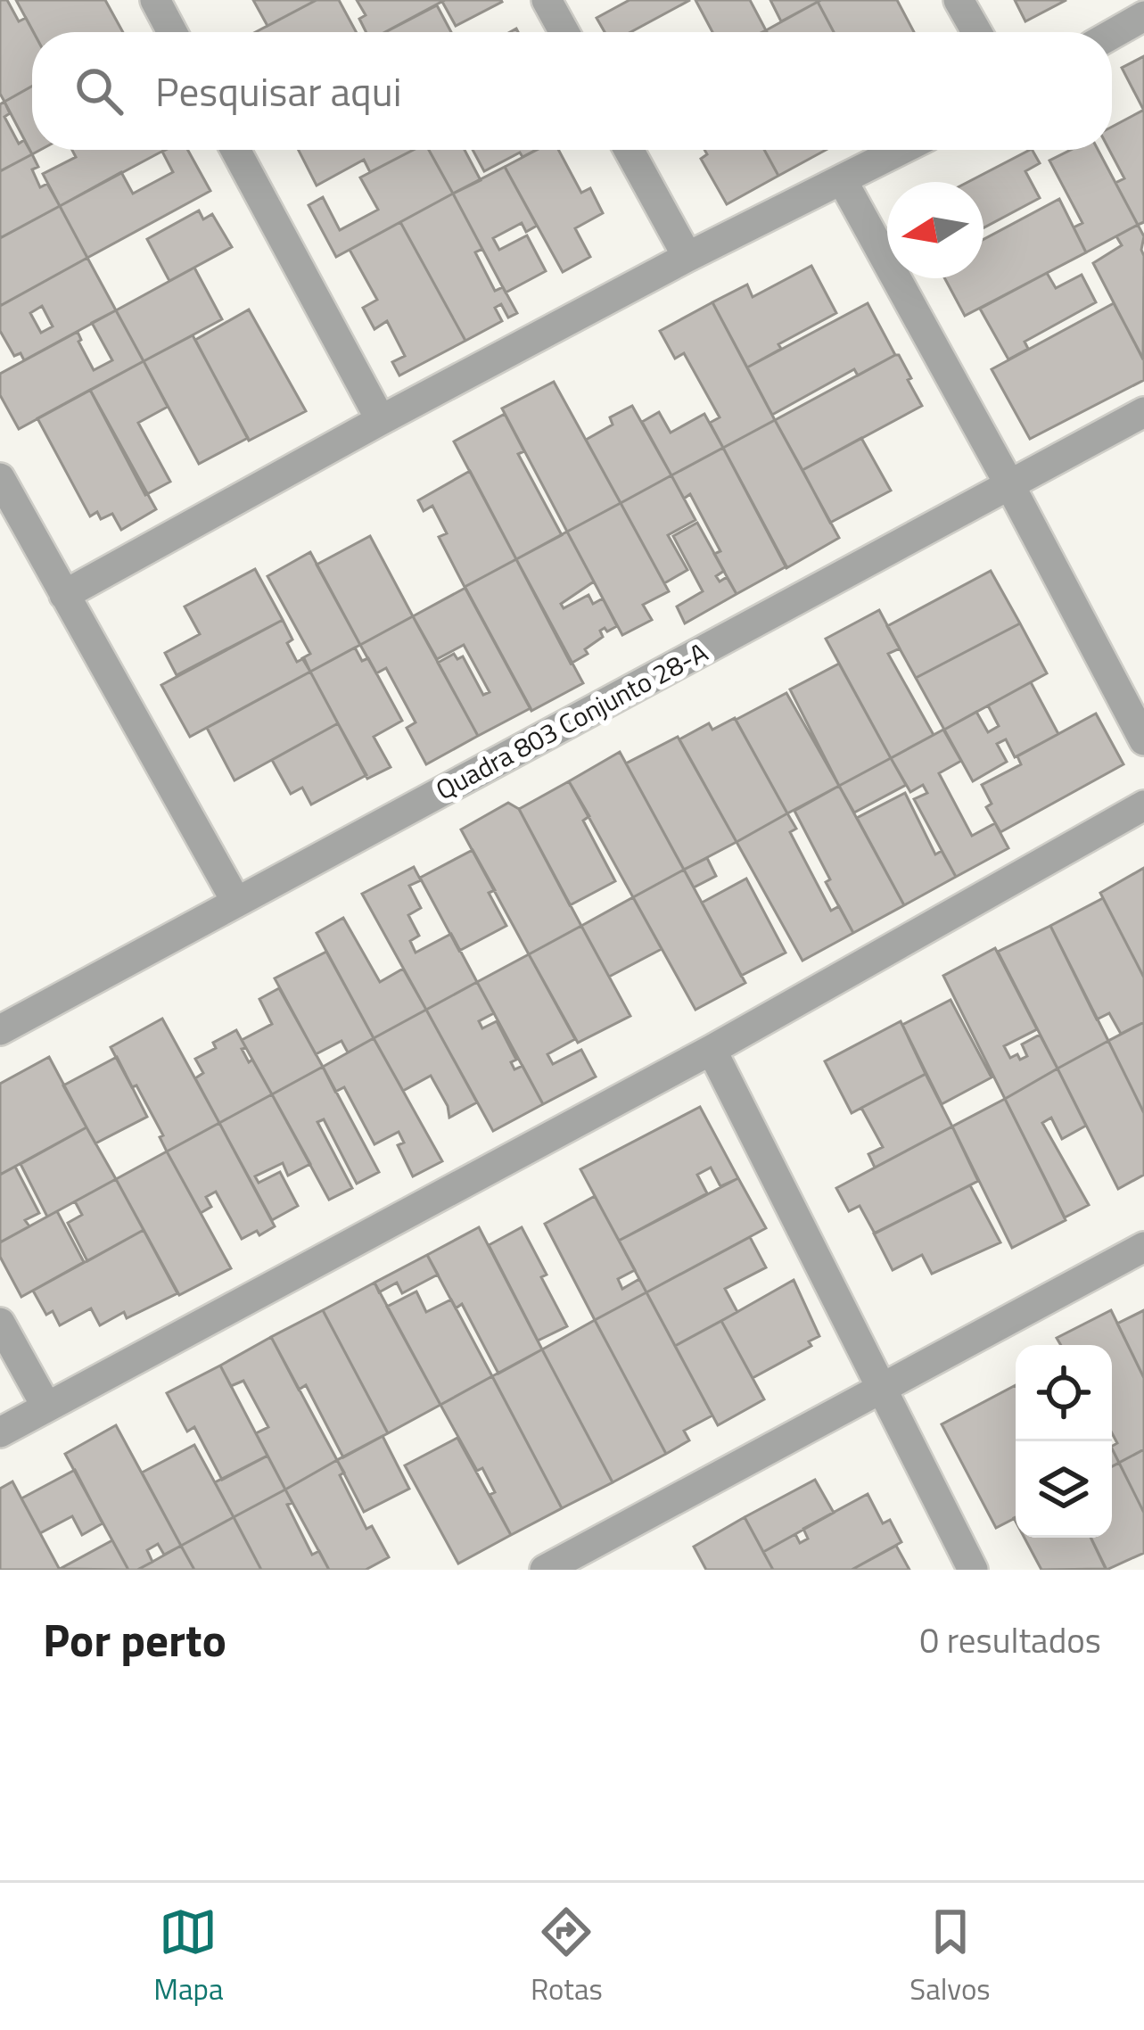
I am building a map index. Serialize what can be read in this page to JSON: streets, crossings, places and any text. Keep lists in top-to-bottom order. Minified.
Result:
{"streets":{"street":["Quadra 803 Conjunto 28-A"]},"north":"left","page":{"search":"Pesquisar aqui","heading":["Por perto","0 resultados"],"nav":["Mapa","Rotas","Salvos"]}}
